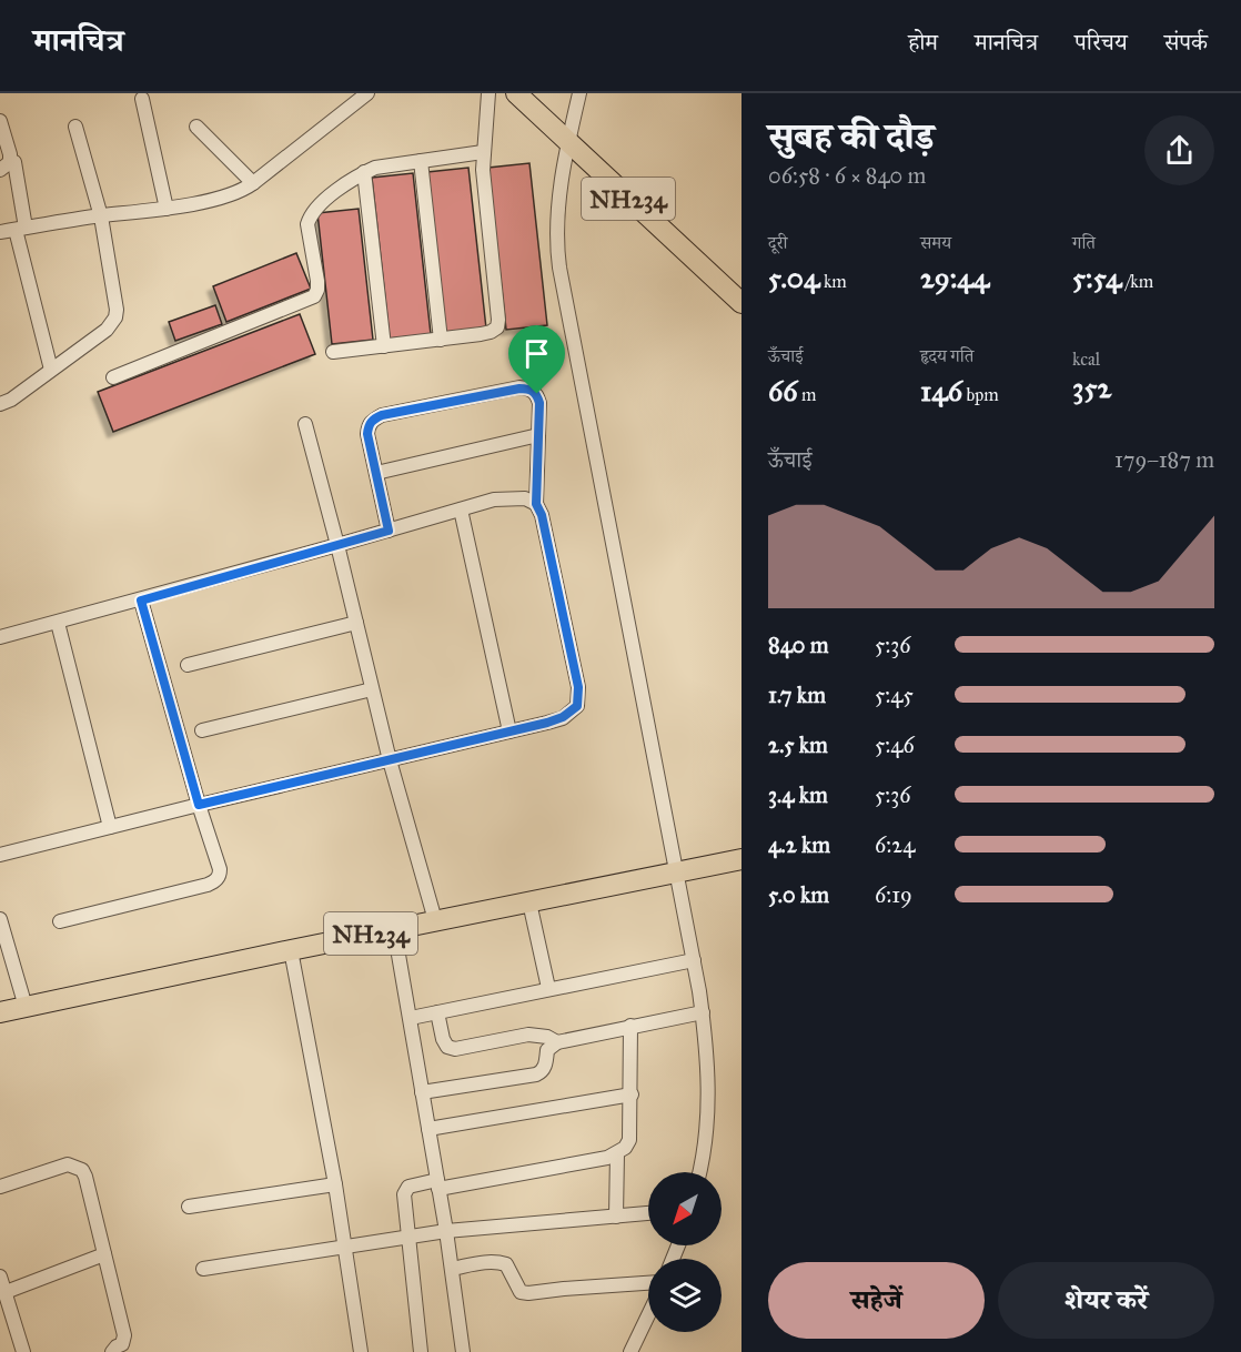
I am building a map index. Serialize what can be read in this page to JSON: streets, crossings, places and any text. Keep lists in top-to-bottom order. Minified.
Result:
{"streets":{"highway":["NH234"]},"north":"bottom left","page":{"header":"मानचित्र","nav":["होम","मानचित्र","परिचय","संपर्क"],"heading":["सुबह की दौड़","06:58 · 6 × 840 m"],"stats":[["दूरी","5.04 km"],["समय","29:44"],["गति","5:54 /km"],["ऊँचाई","66 m"],["हृदय गति","146 bpm"],["kcal","352"]],"chart":["ऊँचाई","179–187 m"],"list":[{"name":"840 m","note":"5:36"},{"name":"1.7 km","note":"5:45"},{"name":"2.5 km","note":"5:46"},{"name":"3.4 km","note":"5:36"},{"name":"4.2 km","note":"6:24"},{"name":"5.0 km","note":"6:19"}],"buttons":["सहेजें","शेयर करें"]}}
